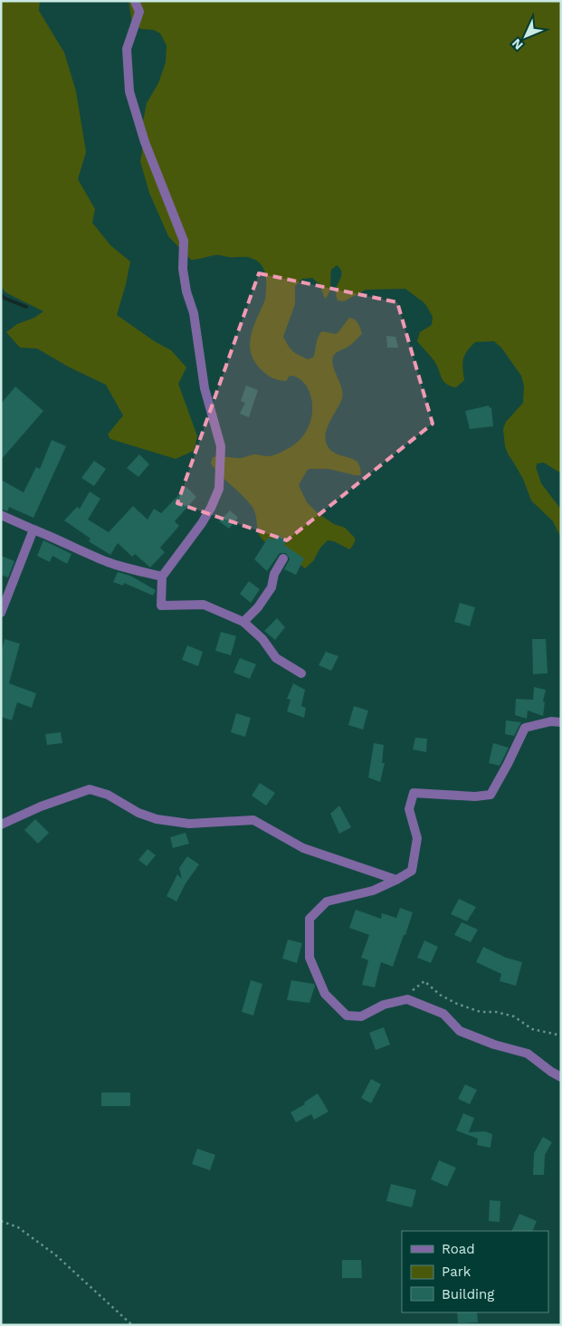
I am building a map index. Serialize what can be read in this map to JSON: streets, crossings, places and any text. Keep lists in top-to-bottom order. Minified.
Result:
{"legend":["Road","Park","Building"],"north":"bottom left"}
